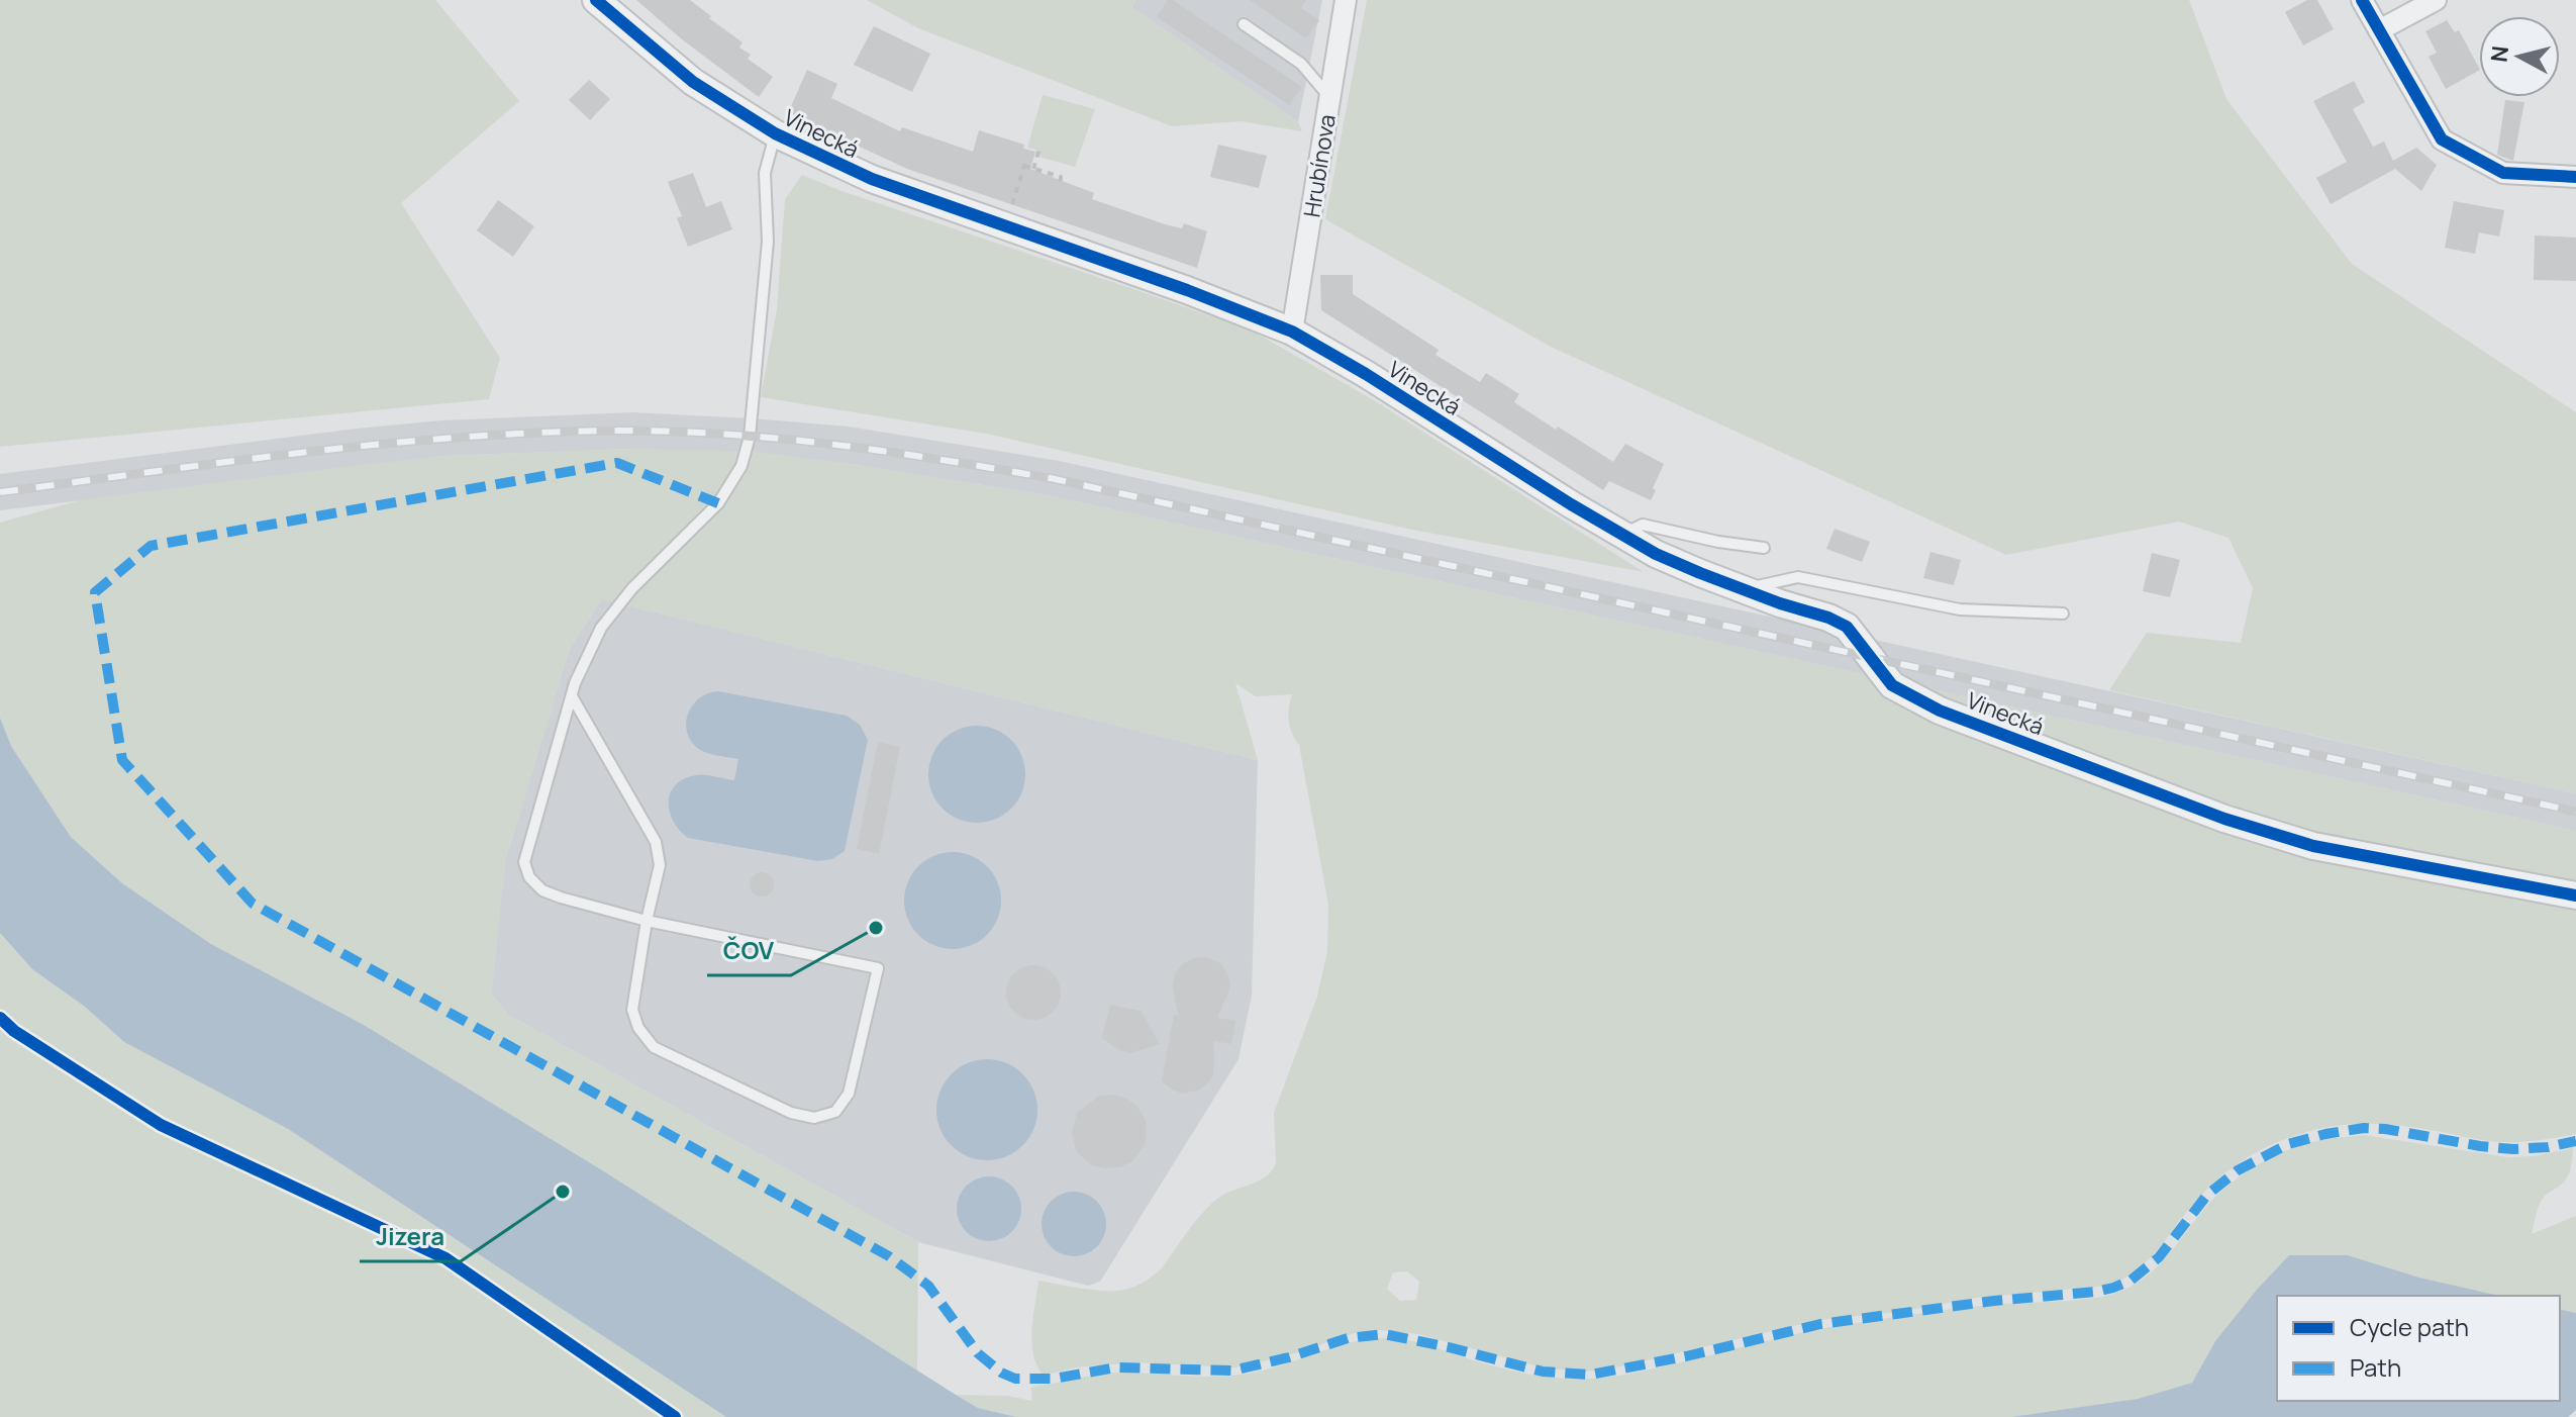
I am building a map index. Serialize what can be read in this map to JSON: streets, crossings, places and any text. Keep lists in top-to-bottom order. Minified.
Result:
{"streets":{"street":["Vinecká","Hrubínova"]},"crossings":[["Vinecká","Hrubínova"]],"places":["ČOV","Jizera"],"legend":["Cycle path","Path"],"north":"left"}
